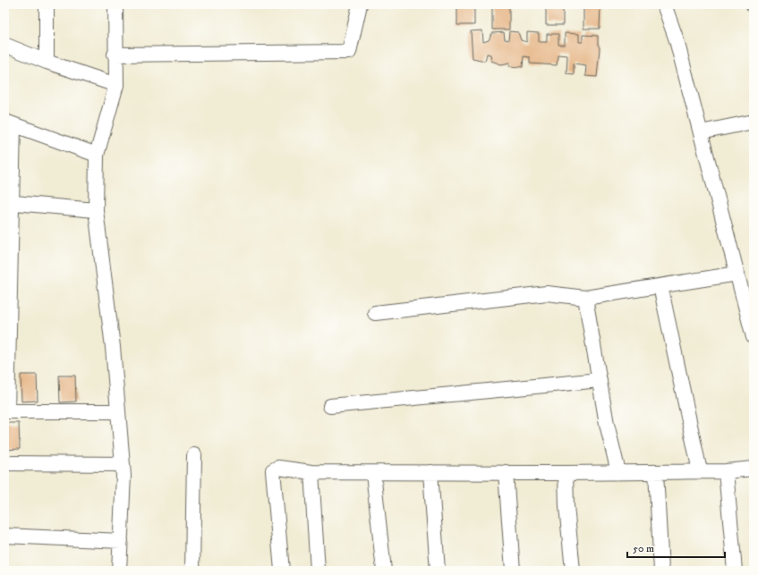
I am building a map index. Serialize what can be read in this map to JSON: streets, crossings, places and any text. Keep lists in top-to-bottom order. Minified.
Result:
{"scale_bar":"50 m"}
